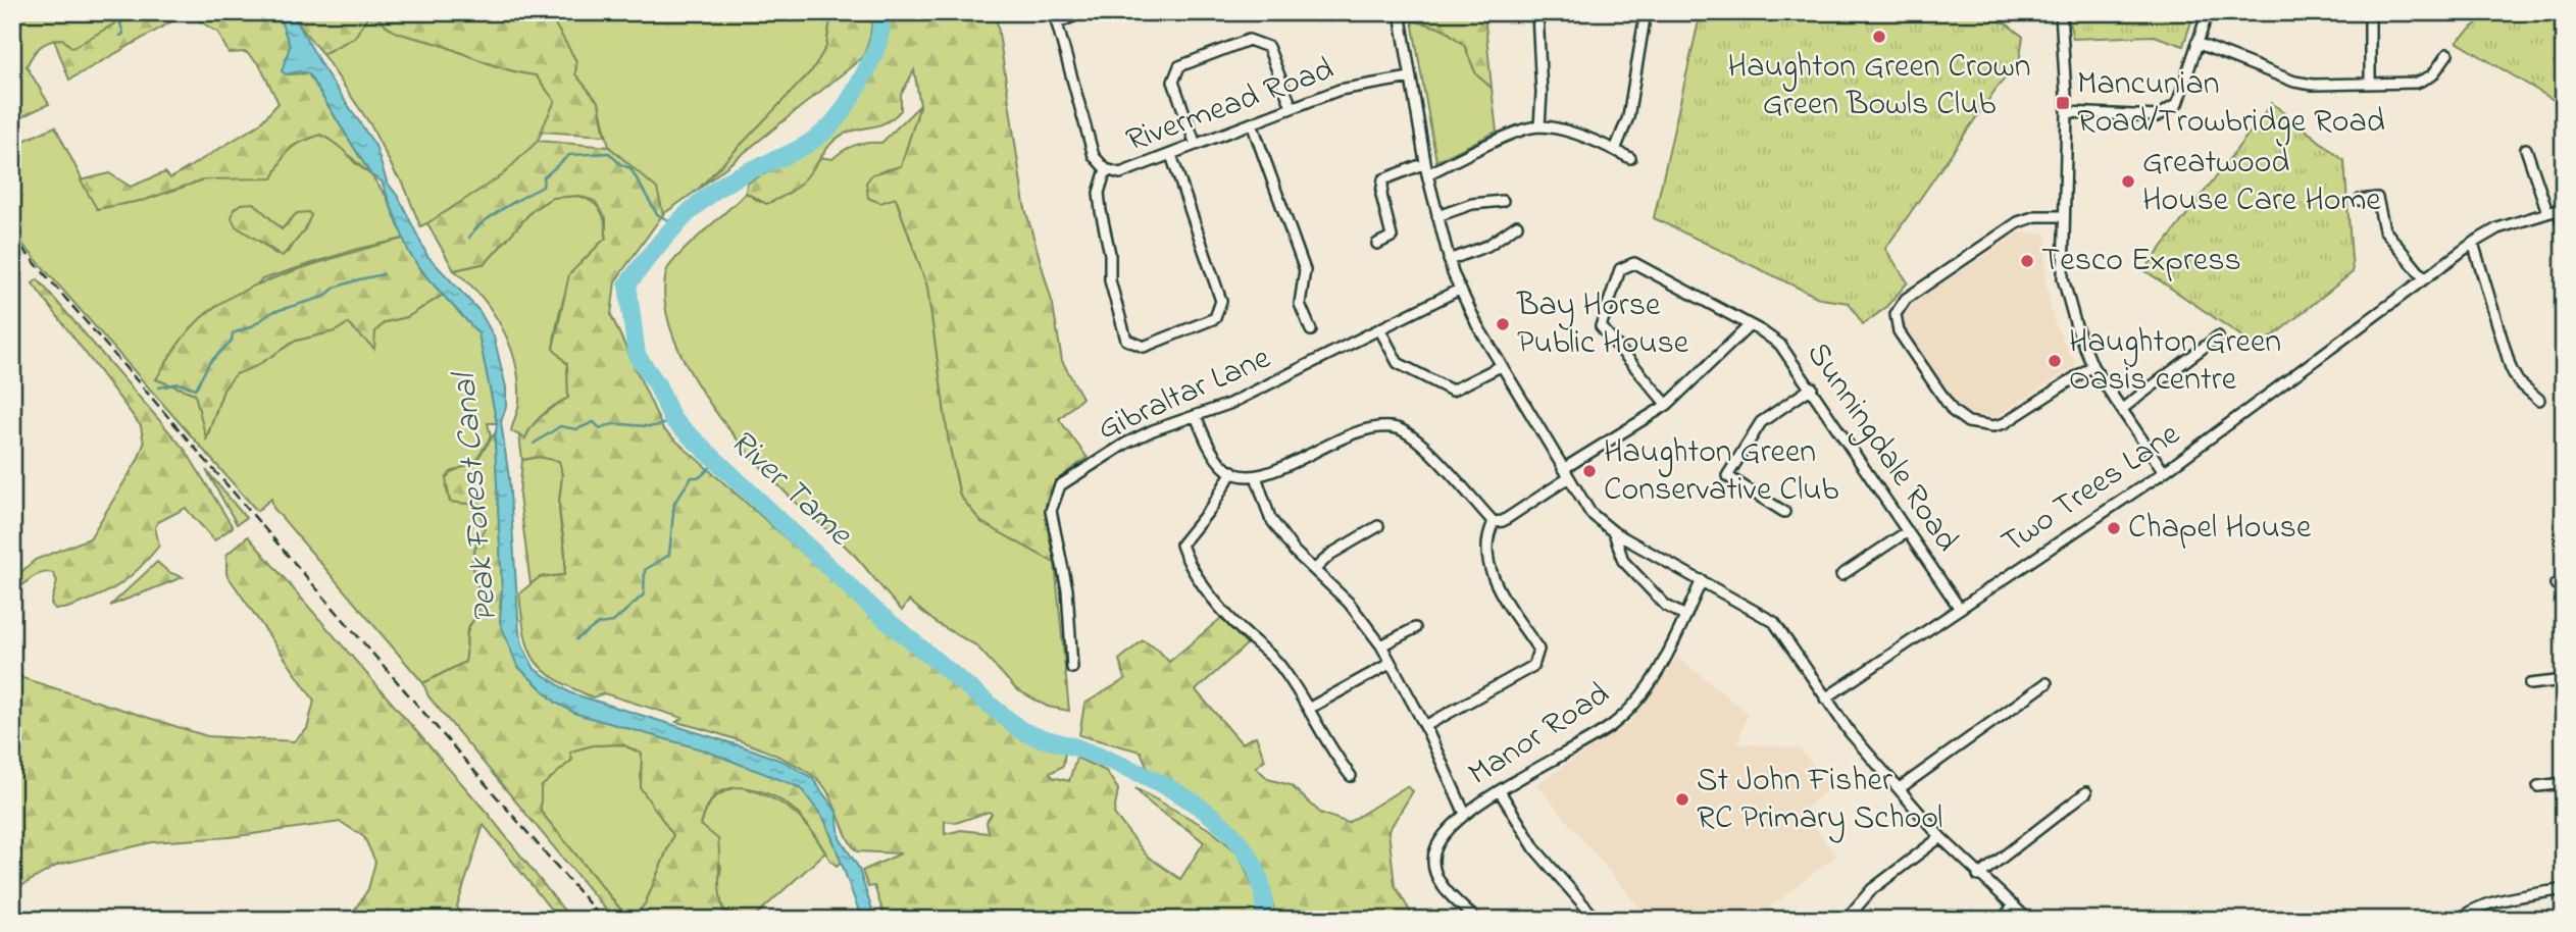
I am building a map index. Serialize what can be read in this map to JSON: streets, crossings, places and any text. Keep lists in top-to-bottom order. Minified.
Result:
{"streets":{"street":["Rivermead Road","Gibraltar Lane","Sunningdale Road","Two Trees Lane","Manor Road"]},"crossings":[["Sunningdale Road","Two Trees Lane"]],"water":["River Tame","Peak Forest Canal"],"places":{"other":["Haughton Green Crown Green Bowls Club","Greatwood House Care Home","Tesco Express","Bay Horse Public House","Haughton Green Oasis centre","Haughton Green Conservative Club","Chapel House","St John Fisher RC Primary School"],"transit":["Mancunian Road/Trowbridge Road"]}}
